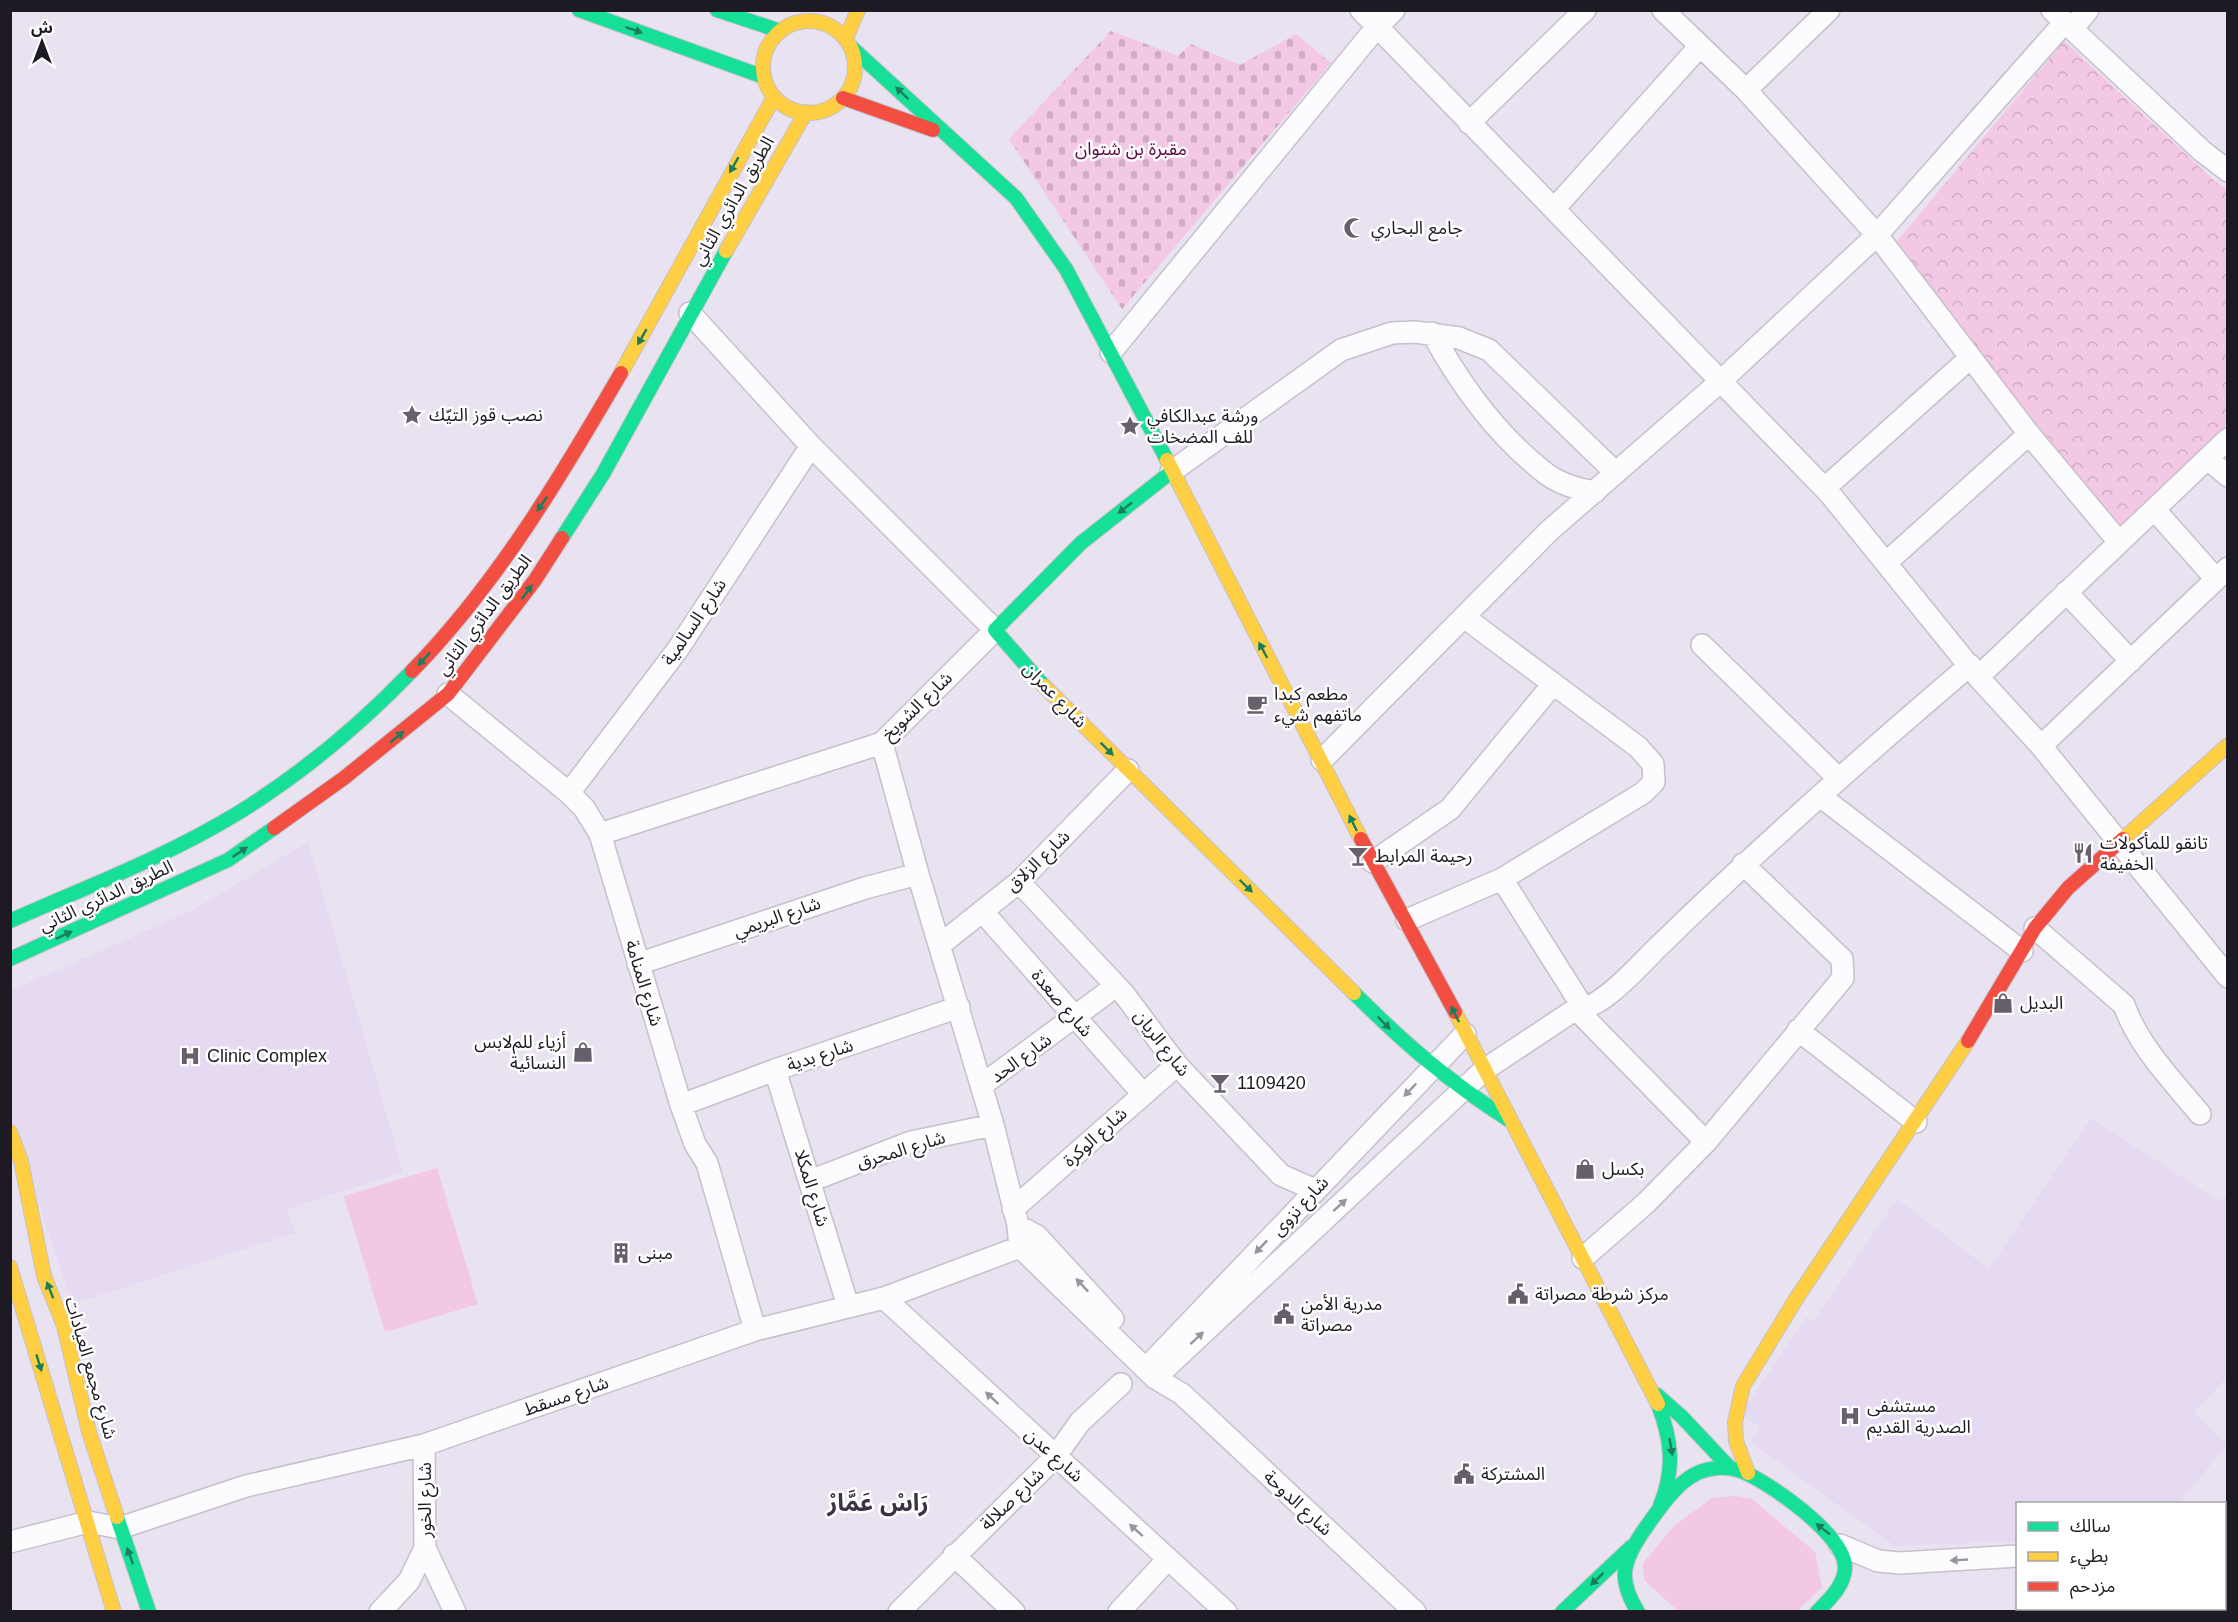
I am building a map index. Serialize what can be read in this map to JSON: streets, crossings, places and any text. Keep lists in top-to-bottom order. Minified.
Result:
{"streets":{"main road":["الطريق الدائري الثاني","شارع عمران","شارع الشويخ","شارع مجمع العيادات"],"street":["شارع السالمية","شارع الزلاق","شارع البريمي","شارع المنامة","شارع صعدة","شارع الريان","شارع بدية","شارع الحد","شارع الوكرة","شارع المحرق","شارع المكلا","شارع نزوى","شارع مسقط","شارع عدن","شارع صلالة","شارع الخور","شارع الدوحة"]},"crossings":[["الطريق الدائري الثاني","شارع عمران"],["الطريق الدائري الثاني","شارع المنامة"],["شارع السالمية","شارع عمران"],["شارع السالمية","شارع المنامة"],["شارع عمران","شارع الشويخ"],["شارع عمران","شارع الزلاق"],["شارع عمران","شارع نزوى"],["شارع الشويخ","شارع المنامة"],["شارع الزلاق","شارع صعدة"],["شارع الزلاق","شارع الريان"],["شارع البريمي","شارع المنامة"],["شارع المنامة","شارع بدية"],["شارع المنامة","شارع مسقط"],["شارع صعدة","شارع الحد"],["شارع صعدة","شارع الوكرة"],["شارع الريان","شارع الحد"],["شارع الريان","شارع الوكرة"],["شارع الريان","شارع نزوى"],["شارع بدية","شارع المكلا"],["شارع المحرق","شارع المكلا"],["شارع المكلا","شارع مسقط"],["شارع نزوى","شارع الدوحة"],["شارع مجمع العيادات","شارع مسقط"],["شارع مسقط","شارع عدن"],["شارع مسقط","شارع الخور"],["شارع عدن","شارع صلالة"]],"one_way":["شارع عمران"],"districts":["رَاسْ عَمَّارْ"],"parks":["مقبرة بن شتوان"],"places":{"mosque":["جامع البحاري"],"place":["نصب قوز التيّك","ورشة عبدالكافي للف المضخات"],"cafe":["مطعم كبدا ماتفهم شيء"],"restaurant":["تانقو للمأكولات الخفيفة"],"bar":["رحيمة المرابط","1109420"],"shop":["البديل","أزياء للمﻻبس النسائية","بكسل"],"hospital":["Clinic Complex","مستشفى الصدرية القديم"],"building":["مبنى"],"public building":["مركز شرطة مصراتة","مدرية الأمن مصراتة","المشتركة"]},"legend":["سالك","بطيء","مزدحم"],"north":"top"}
